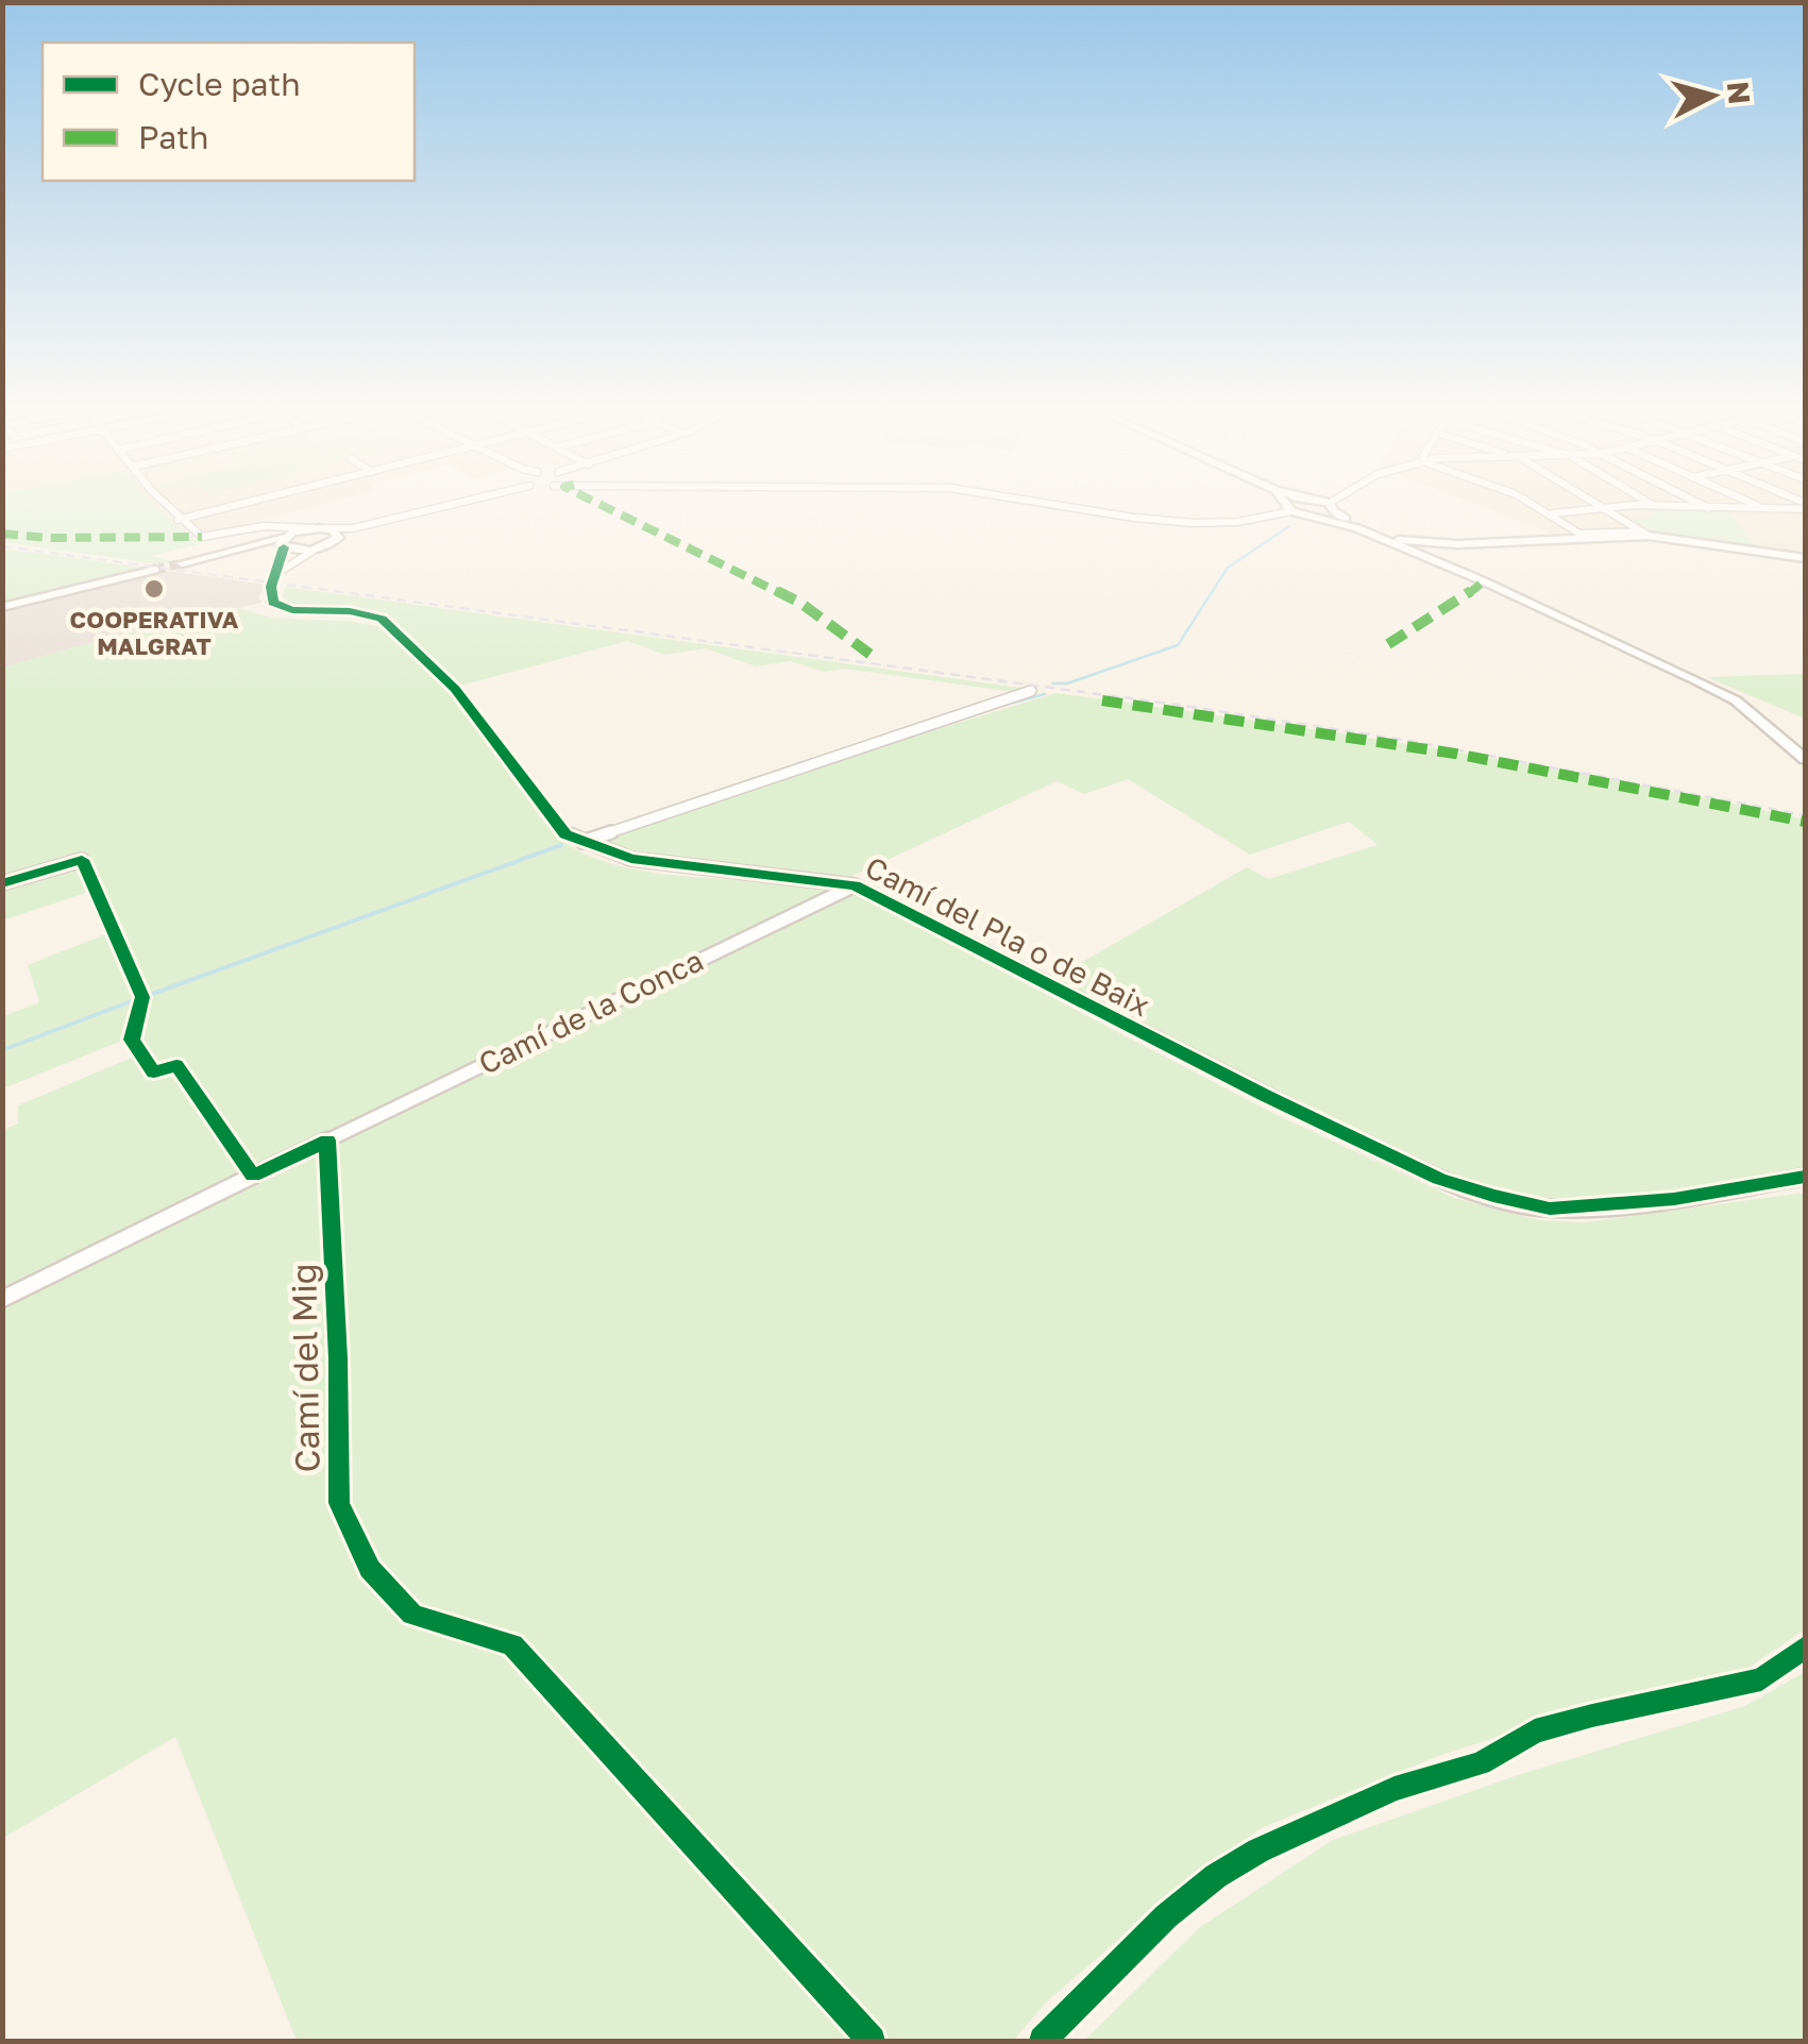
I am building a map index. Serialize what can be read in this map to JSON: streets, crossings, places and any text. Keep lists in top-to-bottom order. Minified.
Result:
{"streets":{"street":["Camí del Pla o de Baix","Camí de la Conca","Camí del Mig"]},"crossings":[["Camí del Pla o de Baix","Camí de la Conca"],["Camí de la Conca","Camí del Mig"]],"places":["COOPERATIVA MALGRAT"],"legend":["Cycle path","Path"],"north":"right"}
